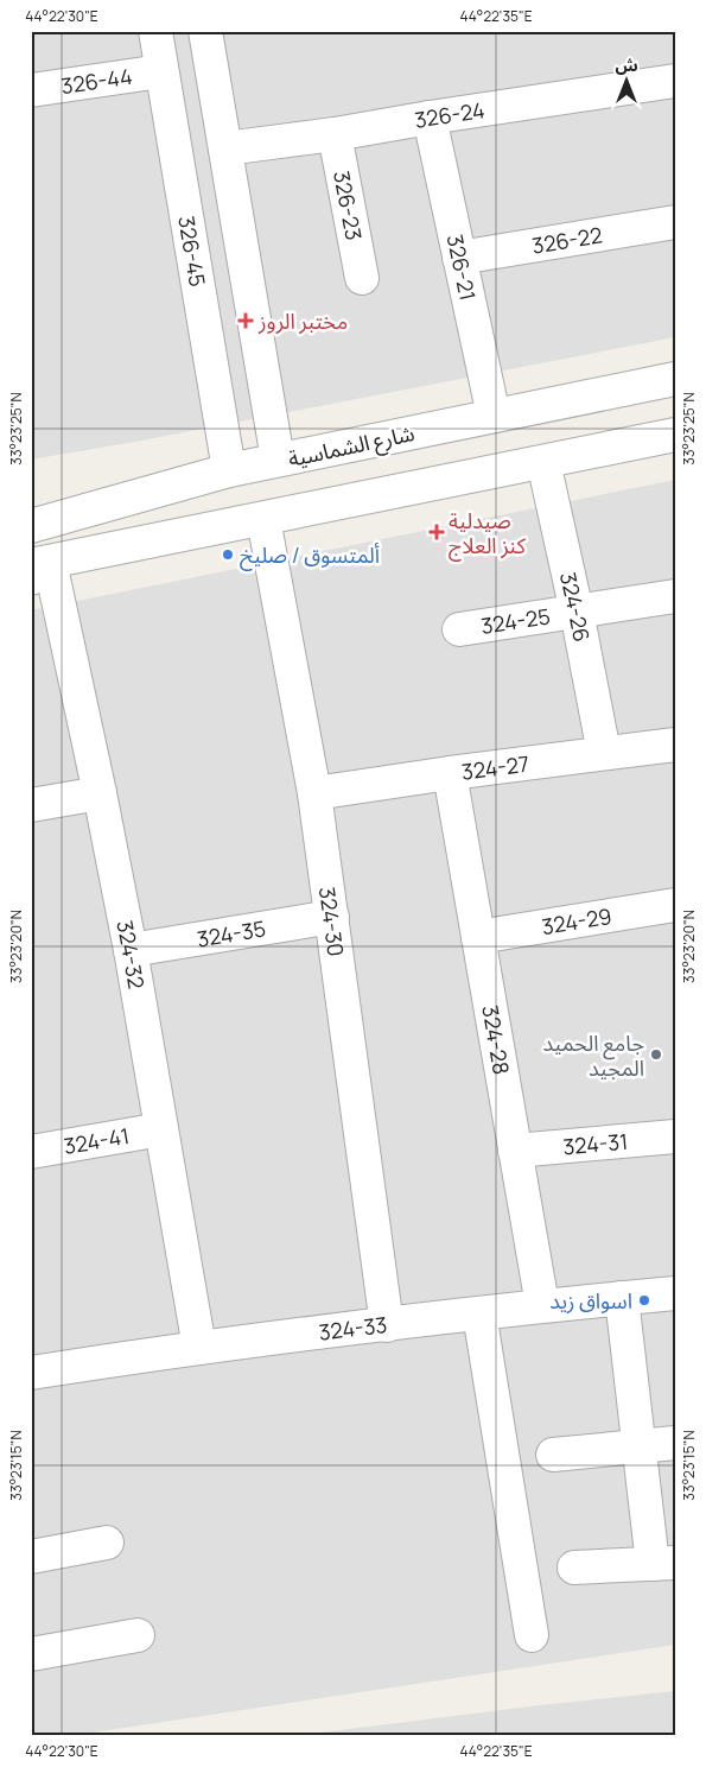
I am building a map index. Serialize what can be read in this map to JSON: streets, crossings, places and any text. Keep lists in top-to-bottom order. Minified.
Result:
{"streets":{"street":["326-44","326-24","326-23","326-22","326-45","326-21","شارع الشماسية","324-26","324-25","324-27","324-30","324-29","324-35","324-32","324-28","324-41","324-31","324-33"]},"crossings":[["326-44","326-45"],["326-24","326-23"],["326-24","326-21"],["326-22","326-21"],["326-45","شارع الشماسية"],["326-21","شارع الشماسية"],["324-26","324-25"],["324-26","324-27"],["324-27","324-30"],["324-27","324-28"],["324-30","324-35"],["324-30","324-33"],["324-29","324-28"],["324-35","324-32"],["324-32","324-41"],["324-32","324-33"],["324-28","324-31"],["324-28","324-33"]],"places":{"health":["مختبر الروز","صيدلية كنز العلاج"],"other":["ألمتسوق / صليخ","جامع الحميد المجيد","اسواق زيد"]},"north":"top","coordinates":["44°22'30\"E","44°22'35\"E","33°23'25\"N","33°23'20\"N","33°23'15\"N"]}
